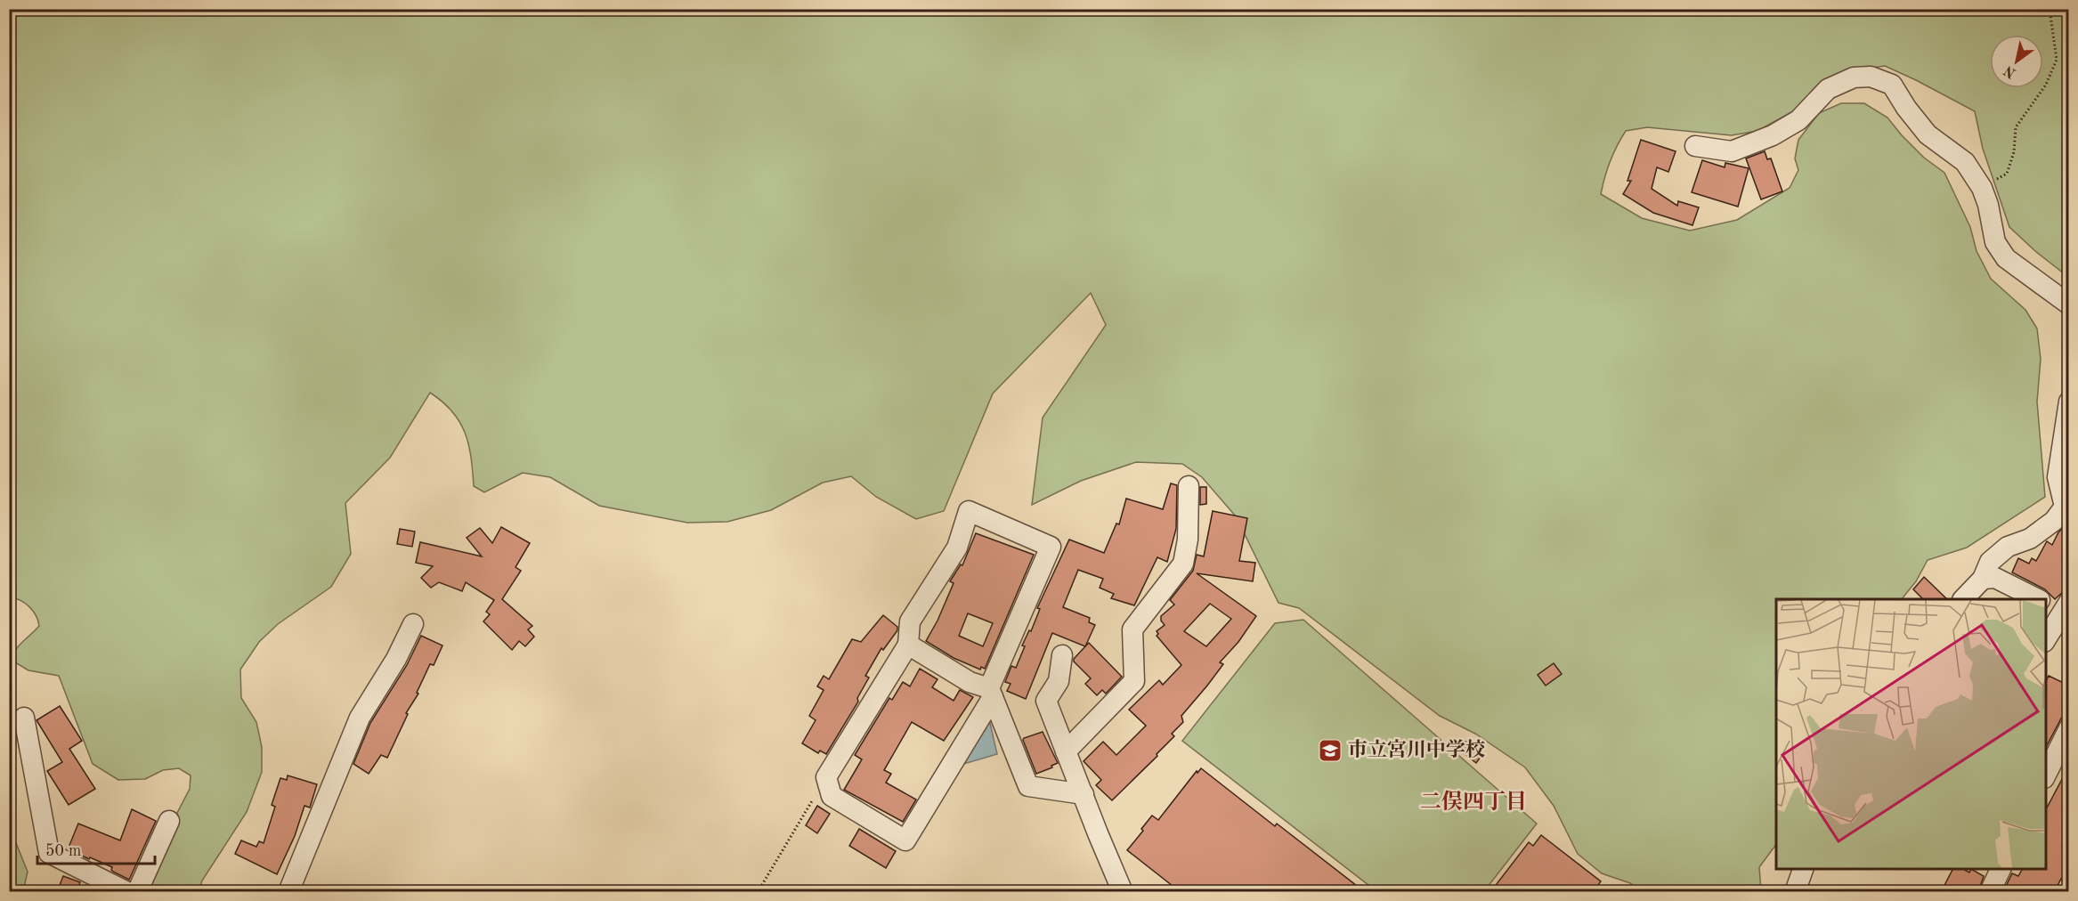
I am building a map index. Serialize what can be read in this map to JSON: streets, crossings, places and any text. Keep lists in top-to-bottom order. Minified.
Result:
{"districts":["二俣四丁目"],"places":{"school or university":["市立宮川中学校"]},"scale_bar":"50 m","north":"bottom left"}
